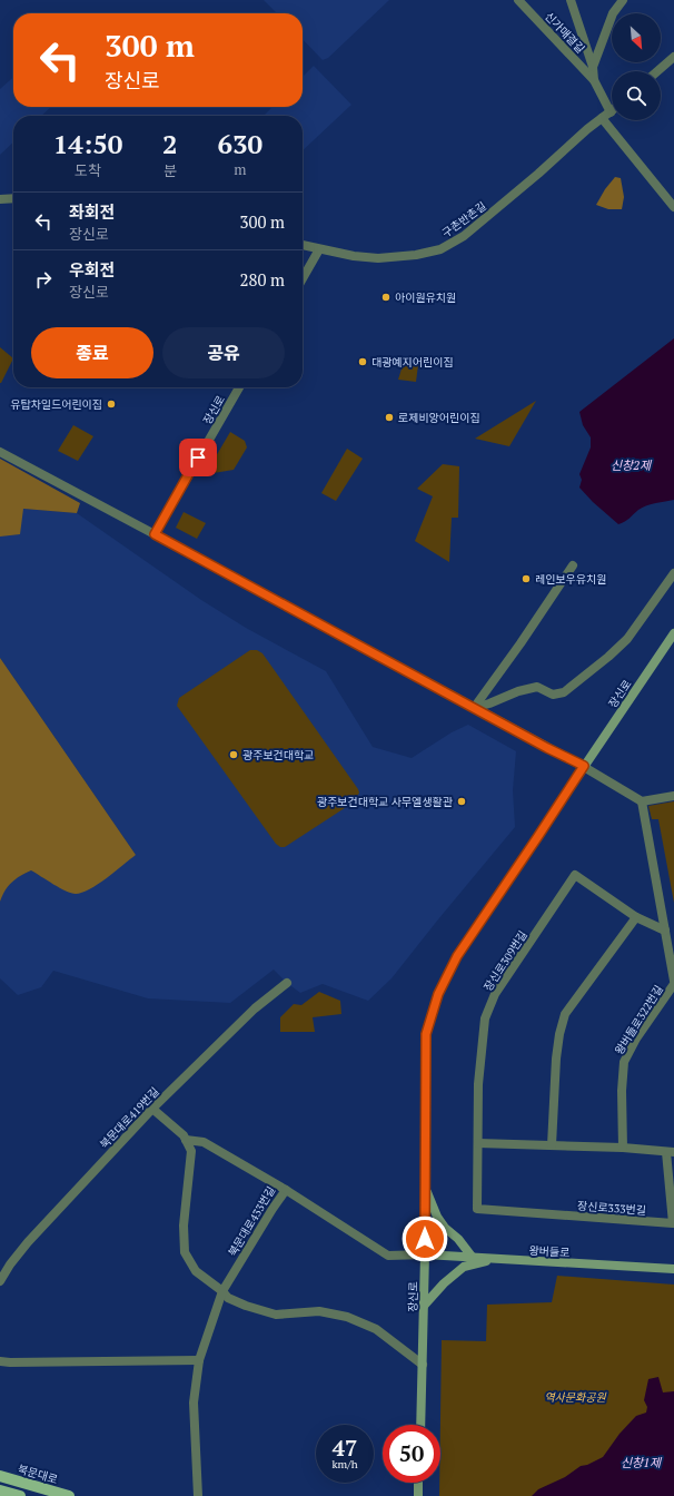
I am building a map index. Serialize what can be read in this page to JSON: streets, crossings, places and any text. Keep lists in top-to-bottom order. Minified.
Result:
{"streets":{"main road":["장신로","왕버들로","북문대로"],"street":["신가매결길","구촌반촌길","장신로309번길","왕버들로322번길","북문대로419번길","장신로333번길","북문대로433번길"]},"crossings":[["신가매결길","구촌반촌길"],["장신로","왕버들로"],["장신로309번길","왕버들로322번길"],["장신로309번길","장신로333번길"]],"water":["신창2제","신창1제"],"parks":["역사문화공원"],"places":["아이원유치원","대광예지어린이집","유탑차일드어린이집","로제비앙어린이집","레인보우유치원","광주보건대학교","광주보건대학교 사무엘생활관"],"north":"bottom right","page":{"turn":["300 m","장신로"],"eta":["14:50","도착","2","분","630","m"],"list":[{"name":"좌회전","note":"장신로","value":"300 m"},{"name":"우회전","note":"장신로","value":"280 m"}],"buttons":["종료","공유"],"speed":"47 km/h","limit":"50"}}
